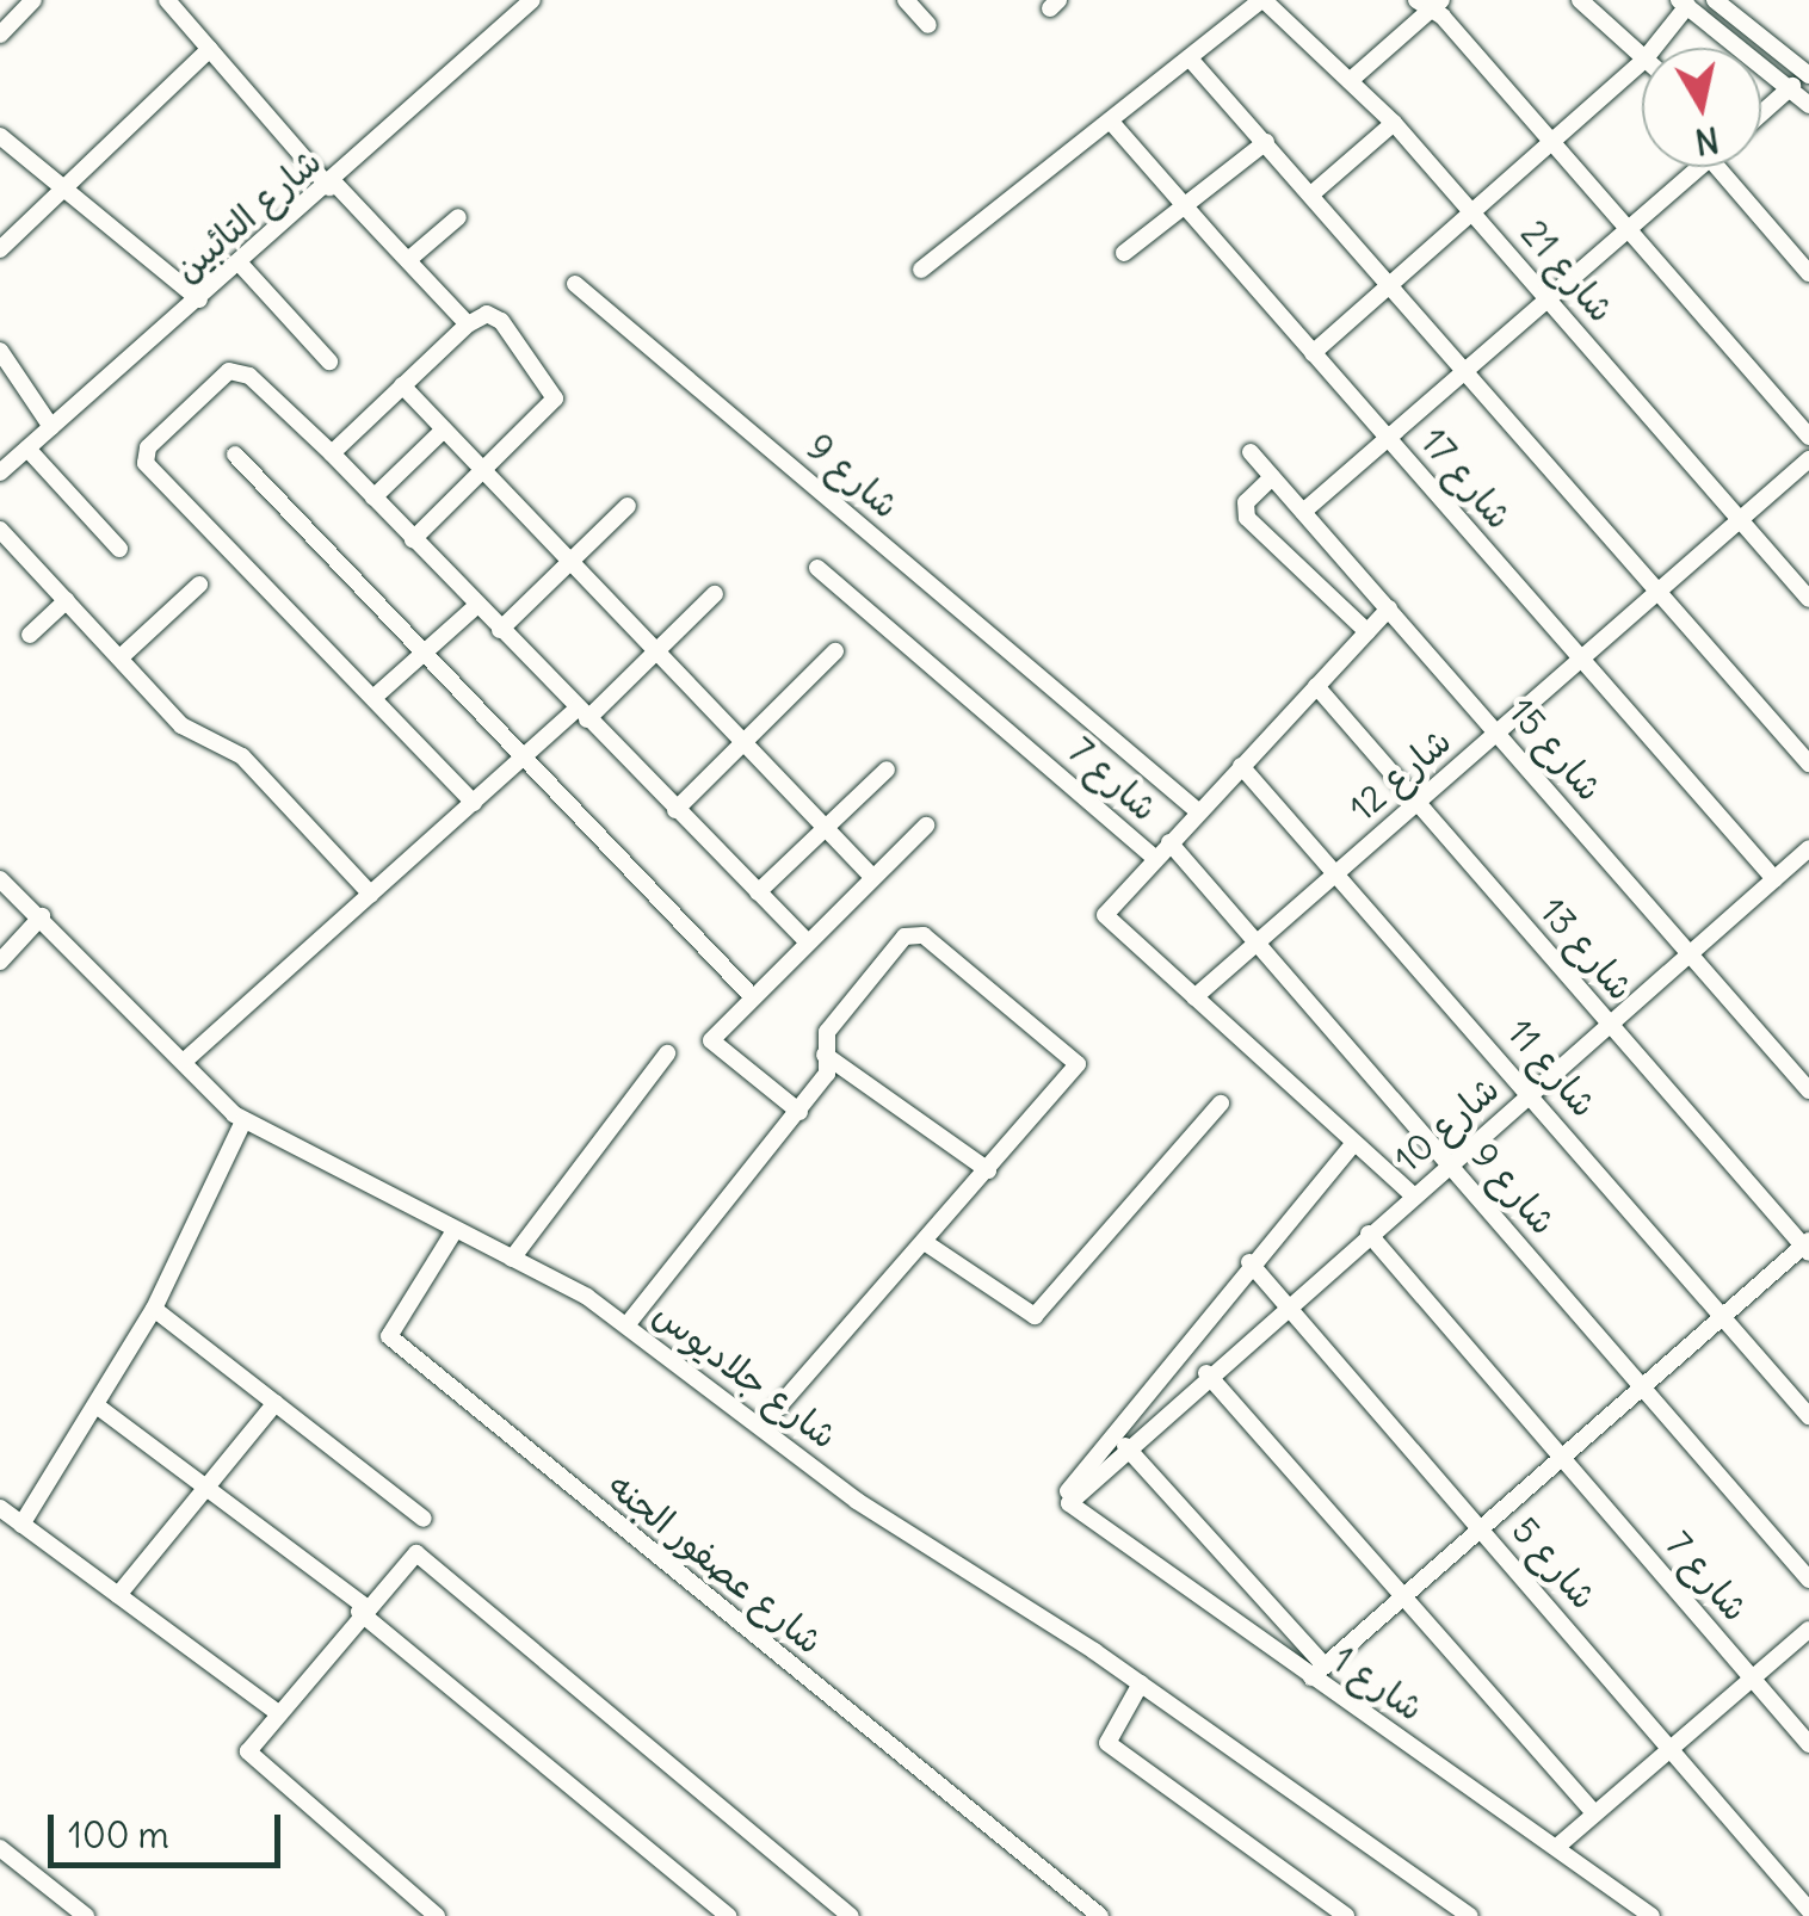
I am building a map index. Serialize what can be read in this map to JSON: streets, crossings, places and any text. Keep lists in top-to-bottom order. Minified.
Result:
{"streets":{"street":["شارع التائبين","شارع 21","شارع 9","شارع 17","شارع 15","شارع 12","شارع 7","شارع 13","شارع 11","شارع 10","شارع جلاديوس","شارع عصفور الجنه","شارع 5","شارع 1"]},"crossings":[["شارع 21","شارع 12"],["شارع 9","شارع 12"],["شارع 9","شارع 10"],["شارع 17","شارع 12"],["شارع 17","شارع 10"],["شارع 15","شارع 12"],["شارع 15","شارع 10"],["شارع 12","شارع 7"],["شارع 12","شارع 13"],["شارع 12","شارع 11"],["شارع 7","شارع 10"],["شارع 13","شارع 10"],["شارع 11","شارع 10"],["شارع 10","شارع 5"],["شارع 10","شارع 1"],["شارع جلاديوس","شارع عصفور الجنه"]],"scale_bar":"100 m","north":"bottom"}
